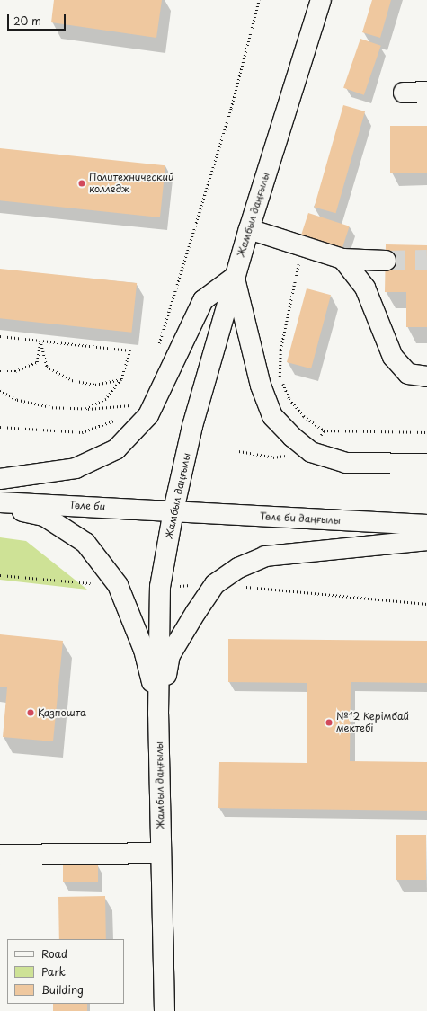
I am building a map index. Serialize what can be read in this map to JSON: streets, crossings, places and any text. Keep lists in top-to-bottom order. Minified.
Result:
{"streets":{"main road":["Жамбыл даңғылы","Төле би","Төле би даңғылы"]},"crossings":[["Жамбыл даңғылы","Төле би"],["Жамбыл даңғылы","Төле би даңғылы"],["Төле би","Төле би даңғылы"]],"places":["Политехнический колледж","Қазпошта","№12 Керімбай мектебі"],"legend":["Road","Park","Building"],"scale_bar":"20 m"}
